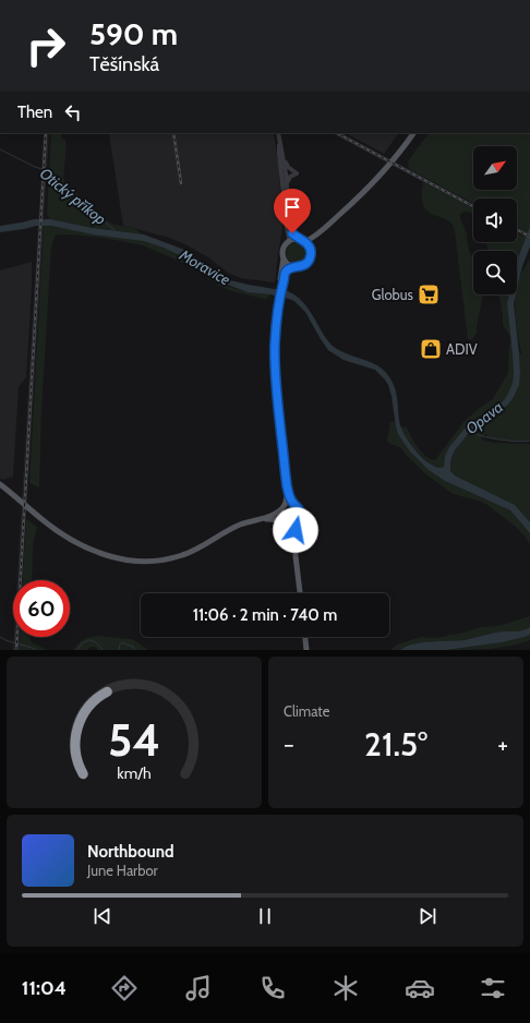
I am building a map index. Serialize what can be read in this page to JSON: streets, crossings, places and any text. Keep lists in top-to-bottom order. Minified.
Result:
{"water":["Otický příkop","Moravice","Opava"],"places":{"supermarket":["Globus"],"shop":["ADIV"]},"north":"top right","page":{"turn":["590 m","Těšínská"],"then":"Then","limit":"60","trip":"11:06 · 2 min · 740 m","tile":"Climate","heat":["−","21.5°","+"],"song":["Northbound","June Harbor"],"tabs":"11:04","gauge":["54","km/h"]}}
